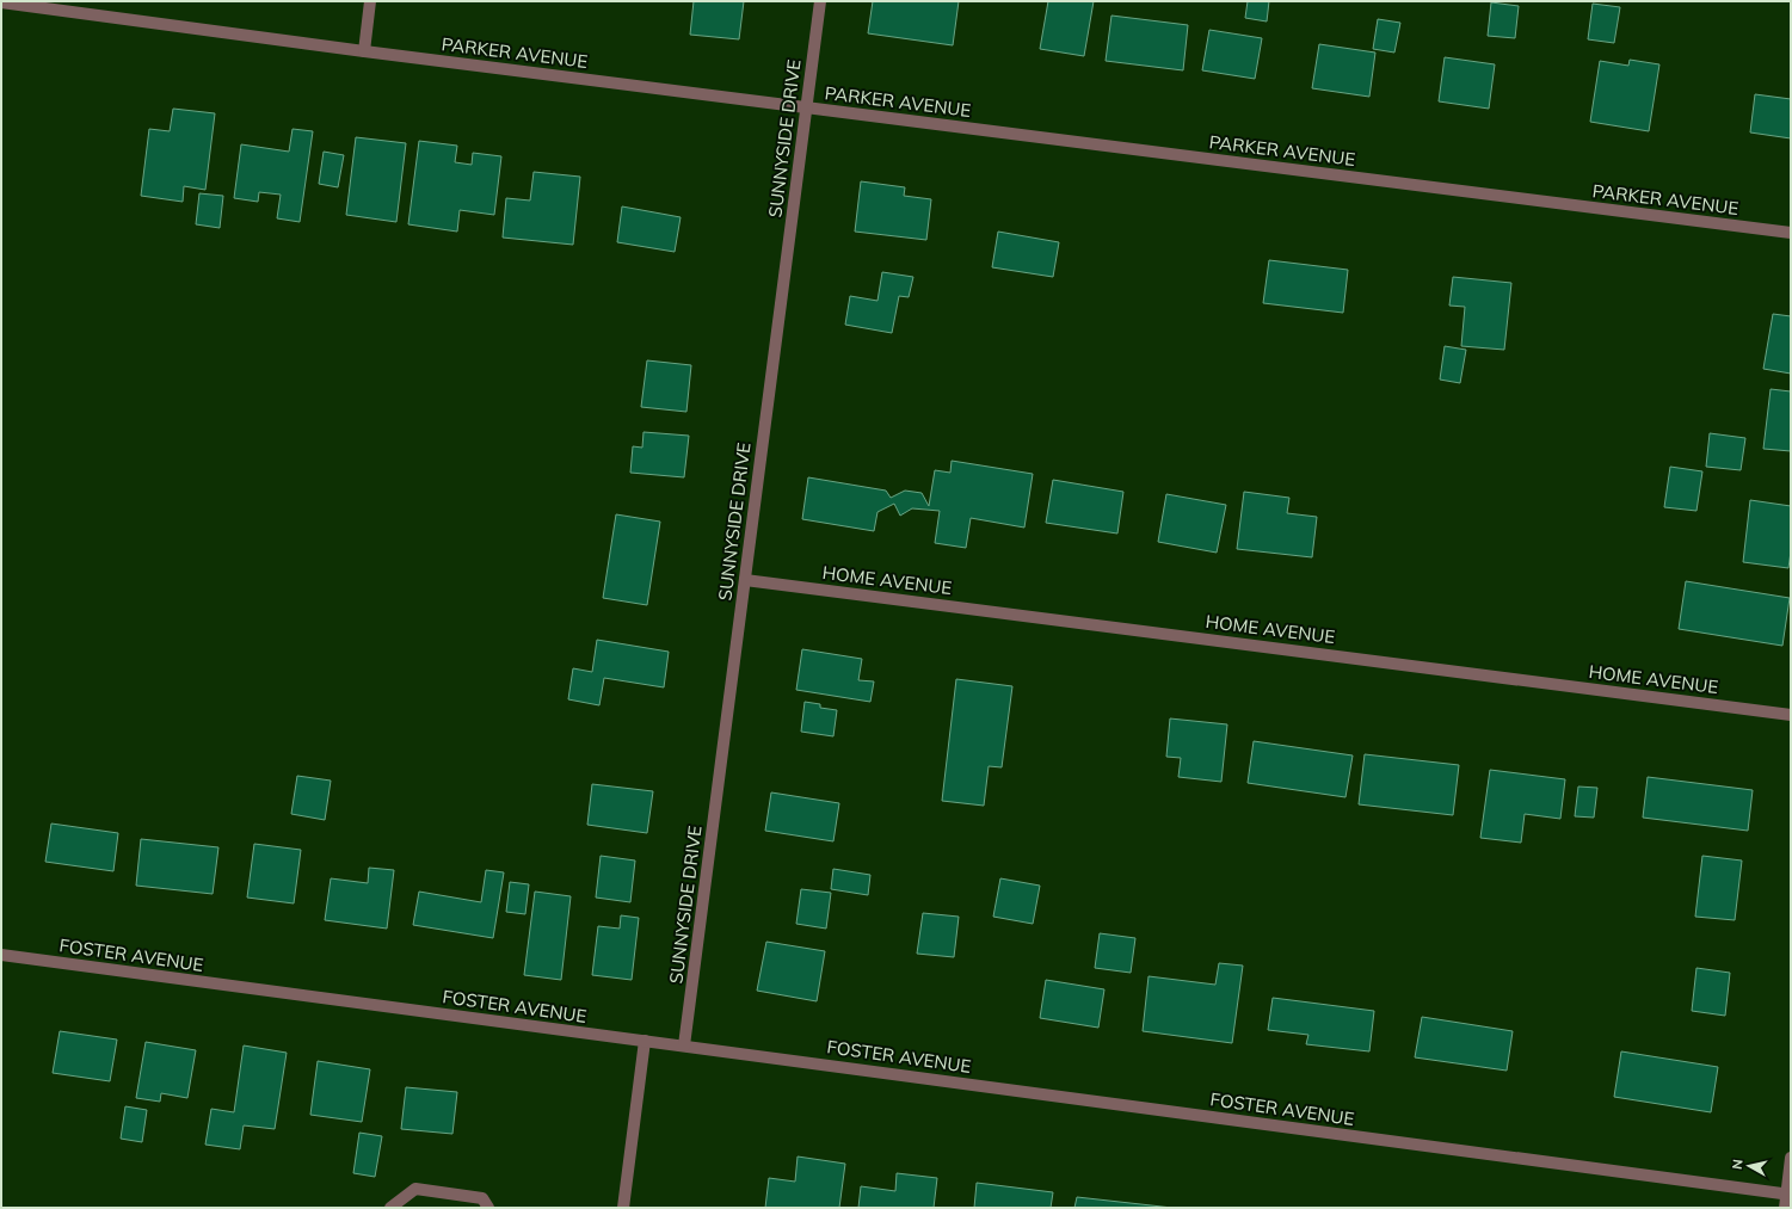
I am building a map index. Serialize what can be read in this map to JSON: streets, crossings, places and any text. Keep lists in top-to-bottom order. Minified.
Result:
{"streets":{"street":["PARKER AVENUE","SUNNYSIDE DRIVE","HOME AVENUE","FOSTER AVENUE"]},"crossings":[["PARKER AVENUE","SUNNYSIDE DRIVE"],["SUNNYSIDE DRIVE","HOME AVENUE"],["SUNNYSIDE DRIVE","FOSTER AVENUE"]],"north":"left"}
